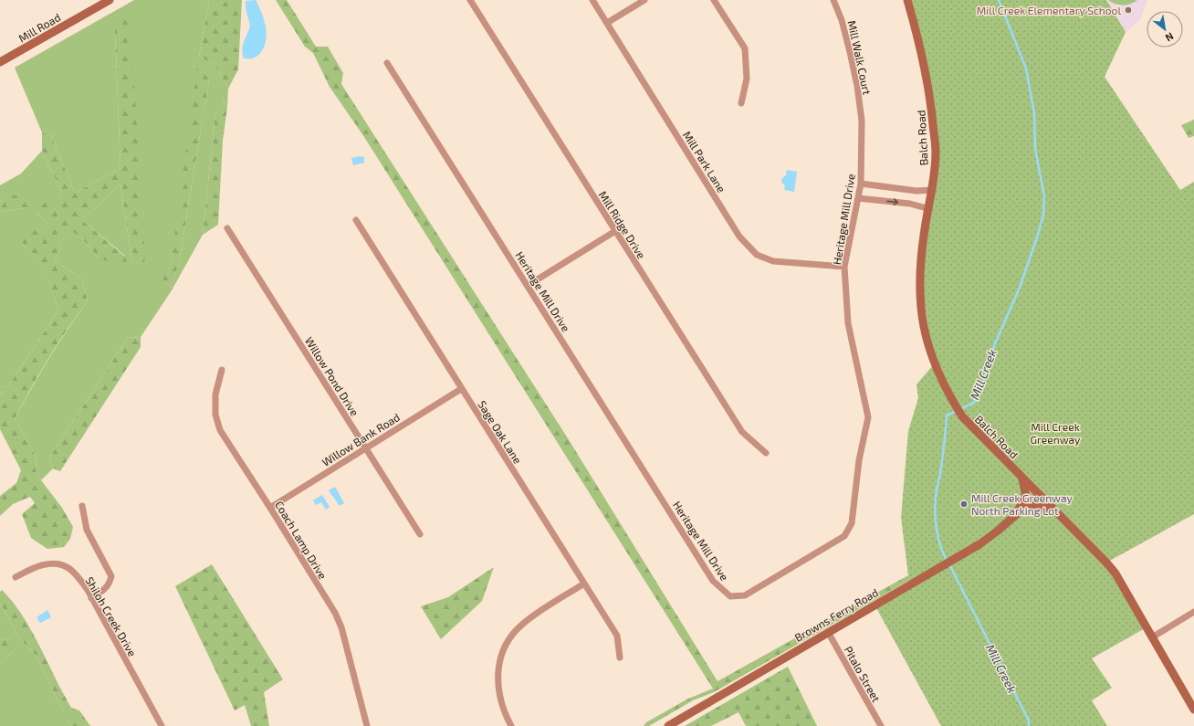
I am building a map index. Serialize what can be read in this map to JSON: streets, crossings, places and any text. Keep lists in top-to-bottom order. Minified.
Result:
{"streets":{"street":["Mill Road","Mill Walk Court","Balch Road","Mill Park Lane","Heritage Mill Drive","Mill Ridge Drive","Willow Pond Drive","Sage Oak Lane","Willow Bank Road","Coach Lamp Drive","Browns Ferry Road","Shiloh Creek Drive","Pitalo Street"]},"crossings":[["Mill Walk Court","Heritage Mill Drive"],["Balch Road","Browns Ferry Road"],["Mill Park Lane","Heritage Mill Drive"],["Willow Pond Drive","Willow Bank Road"],["Sage Oak Lane","Willow Bank Road"],["Willow Bank Road","Coach Lamp Drive"],["Browns Ferry Road","Pitalo Street"]],"water":["Mill Creek"],"parks":["Mill Creek Greenway"],"places":["Mill Creek Elementary School","Mill Creek Greenway North Parking Lot"],"north":"bottom right"}
